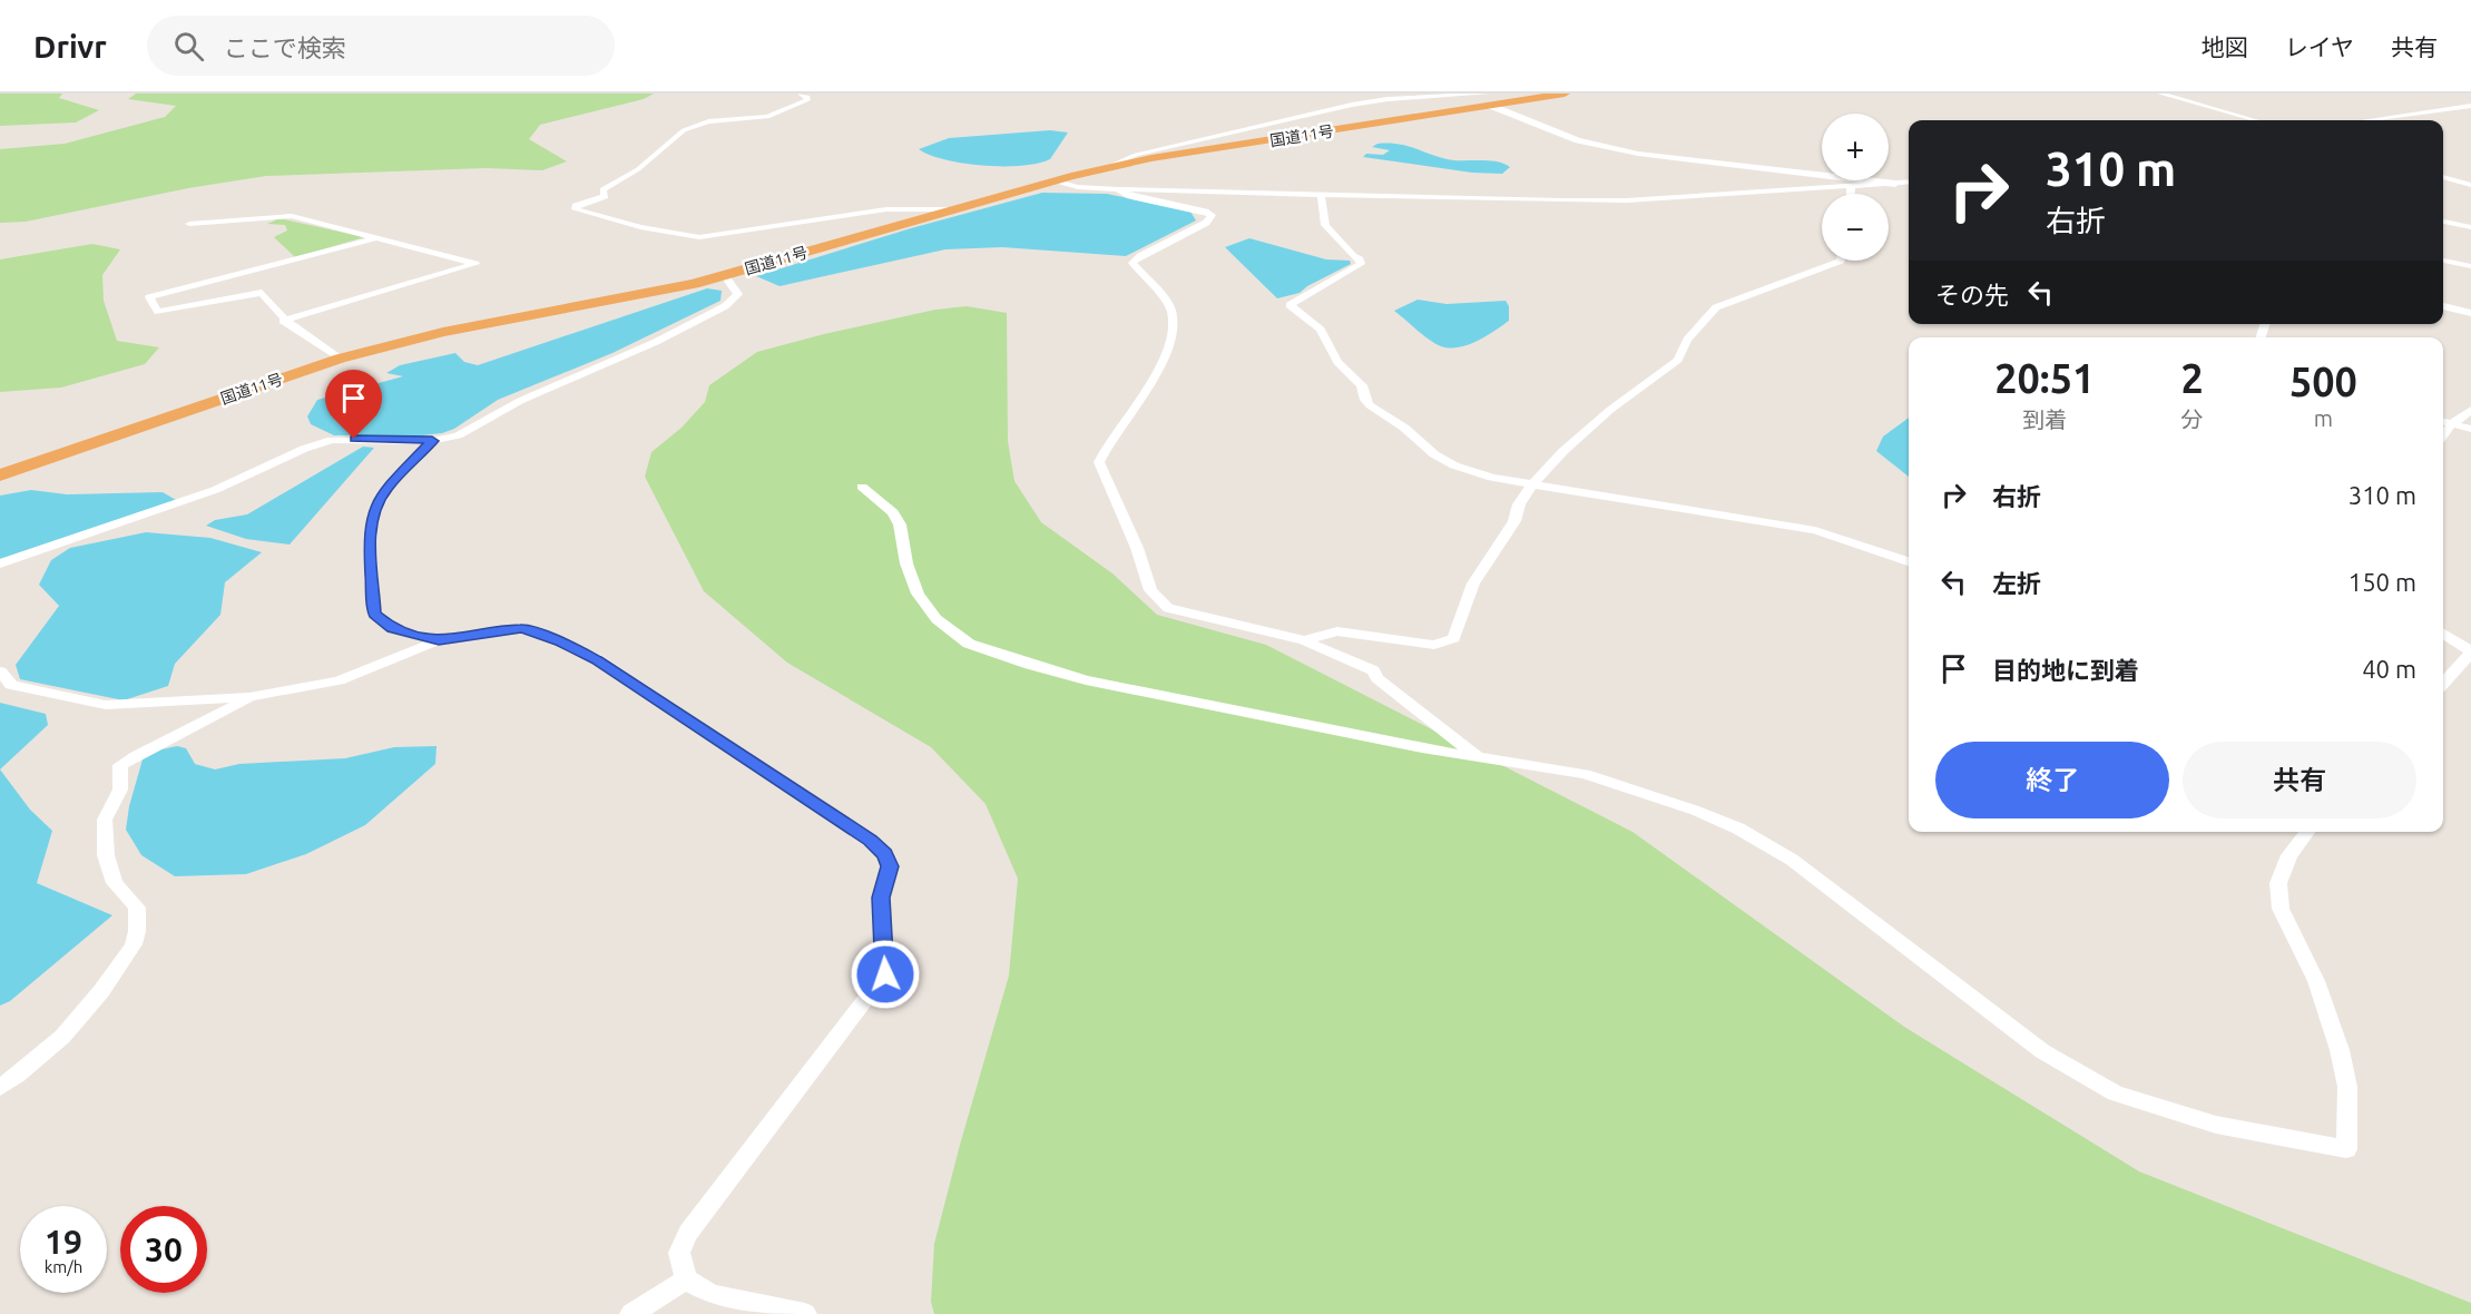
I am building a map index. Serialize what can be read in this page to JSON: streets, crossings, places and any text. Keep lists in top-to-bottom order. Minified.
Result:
{"streets":{"highway":["国道11号"]},"page":{"header":"Drivr","search":"ここで検索","nav":["地図","レイヤ","共有"],"map_buttons":["+","−"],"turn":["310 m","右折"],"then":"その先","eta":["20:51","到着","2","分","500","m"],"list":[{"name":"右折","value":"310 m"},{"name":"左折","value":"150 m"},{"name":"目的地に到着","value":"40 m"}],"buttons":["終了","共有"],"speed":"19 km/h","limit":"30"}}
